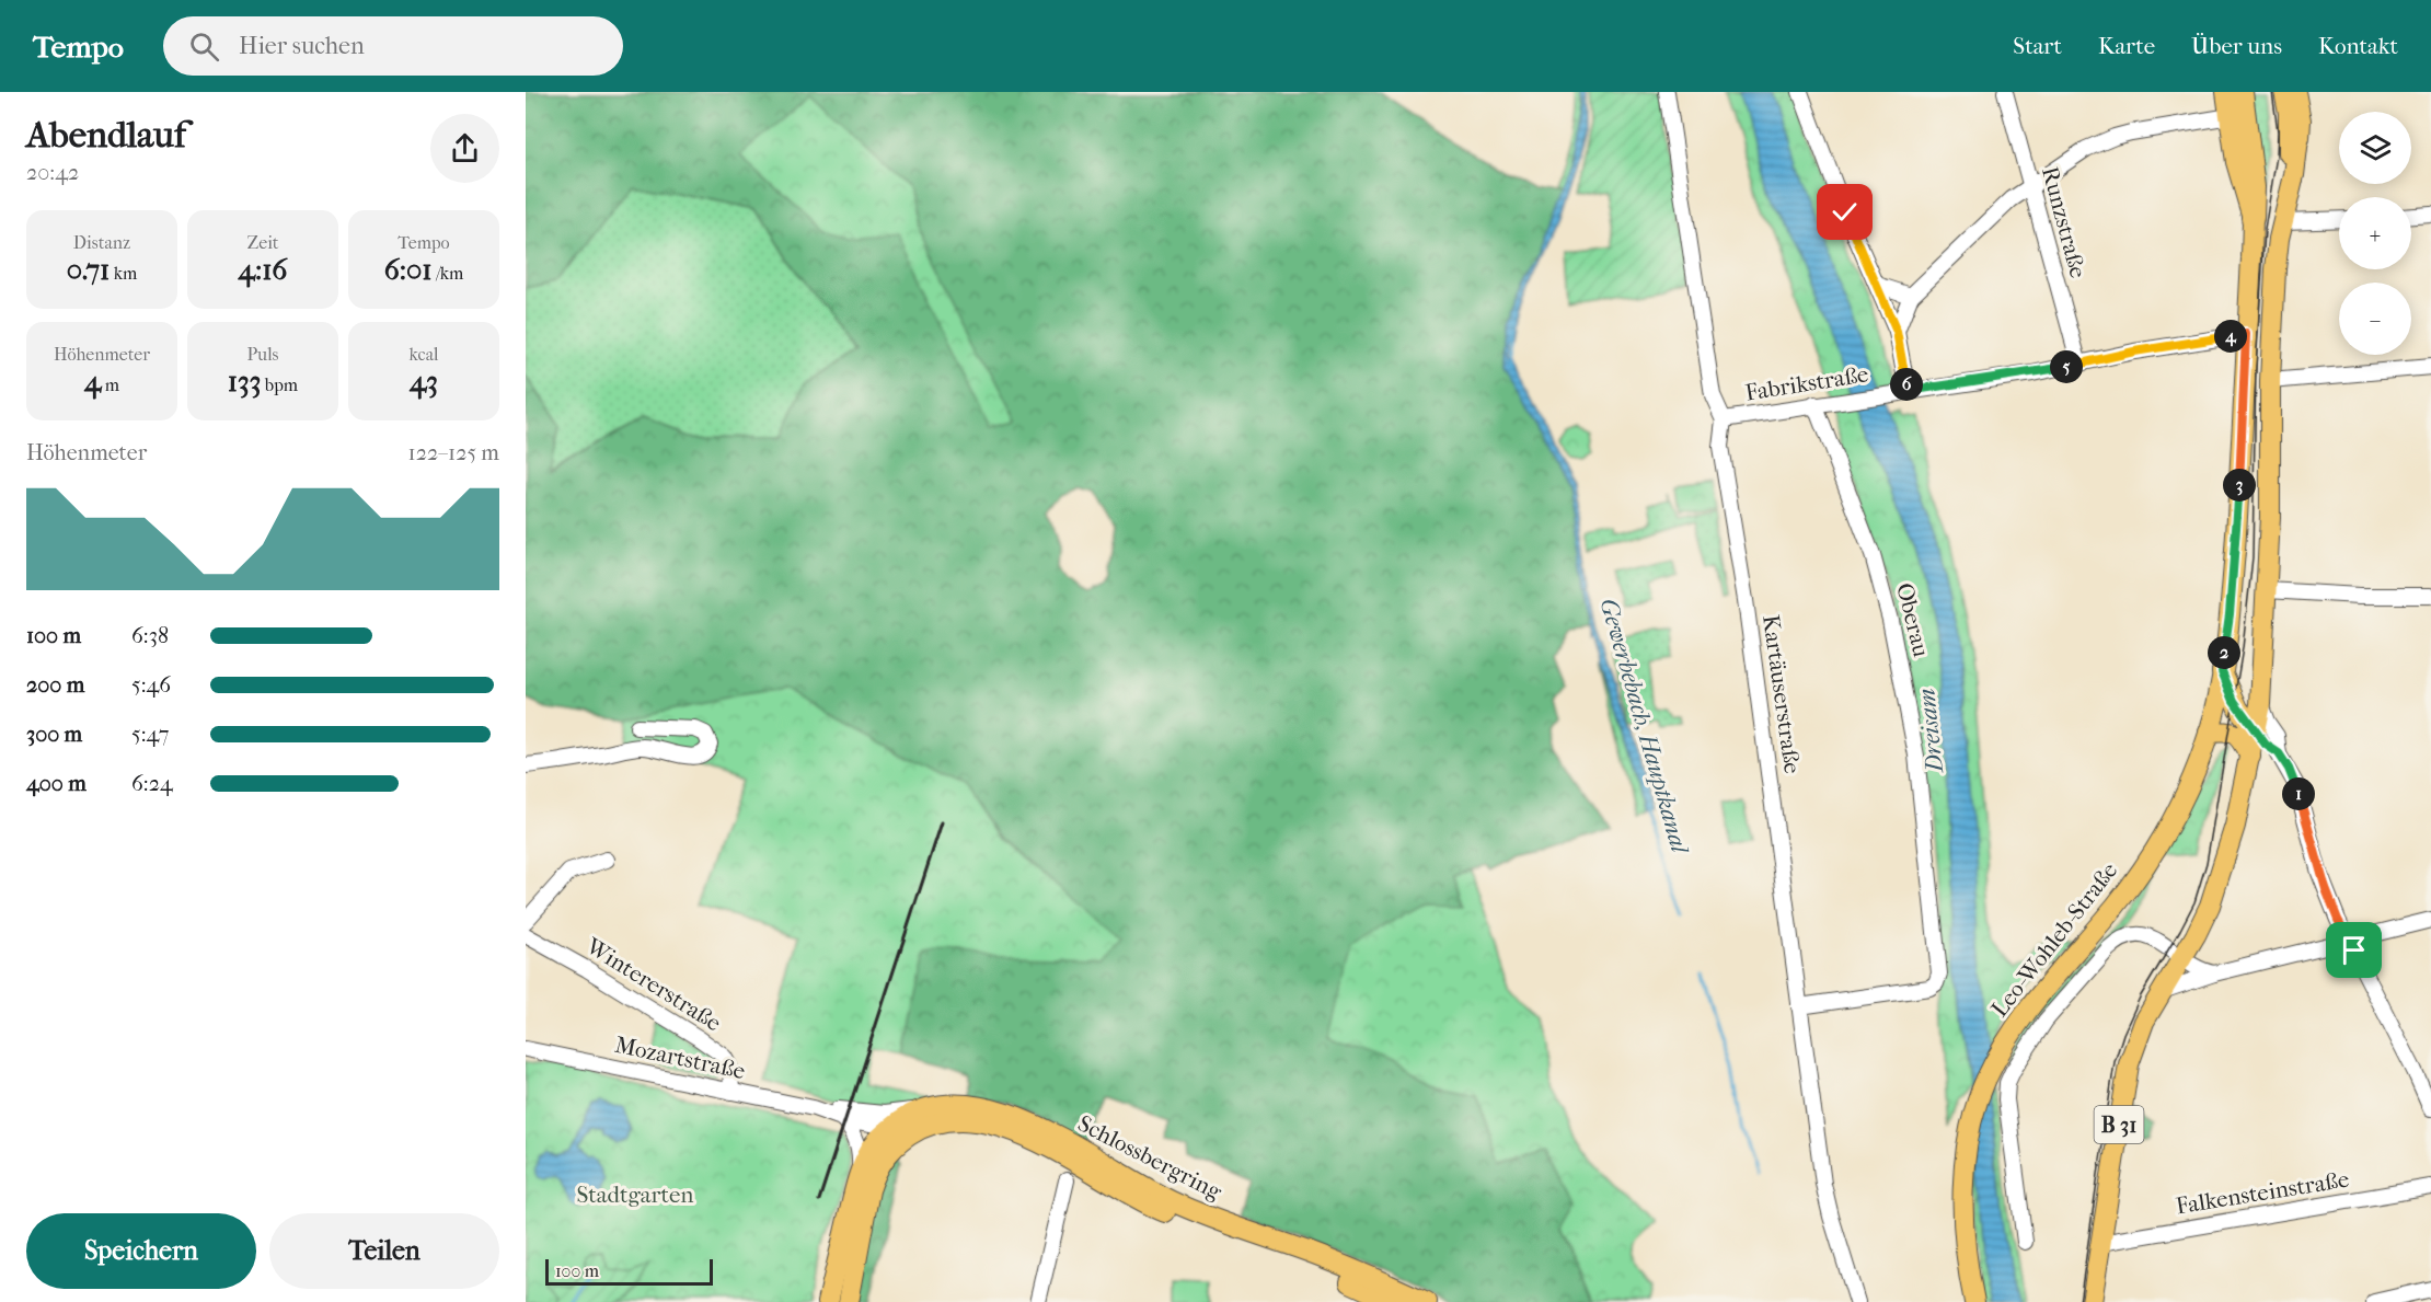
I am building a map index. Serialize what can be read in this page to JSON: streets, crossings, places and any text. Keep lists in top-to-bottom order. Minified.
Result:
{"streets":{"highway":["B 31"],"main road":["Leo-Wohleb-Straße","Schlossbergring"],"street":["Runzstraße","Fabrikstraße","Oberau","Kartäuserstraße","Wintererstraße","Mozartstraße","Falkensteinstraße"]},"crossings":[["Runzstraße","Fabrikstraße"],["Fabrikstraße","Oberau"],["Fabrikstraße","Kartäuserstraße"],["Fabrikstraße","Leo-Wohleb-Straße"],["Oberau","Kartäuserstraße"],["Wintererstraße","Mozartstraße"],["Mozartstraße","Schlossbergring"],["B 31","Falkensteinstraße"]],"water":["Gewerbebach, Hauptkanal","Dreisam"],"parks":["Stadtgarten"],"scale_bar":"100 m","page":{"header":"Tempo","search":"Hier suchen","nav":["Start","Karte","Über uns","Kontakt"],"heading":["Abendlauf","20:42"],"map_buttons":["+","−"],"stats":[["Distanz","0.71 km"],["Zeit","4:16"],["Tempo","6:01 /km"],["Höhenmeter","4 m"],["Puls","133 bpm"],["kcal","43"]],"pins":["4","5","6","3","2","1"],"chart":["Höhenmeter","122–125 m"],"list":[{"name":"100 m","note":"6:38"},{"name":"200 m","note":"5:46"},{"name":"300 m","note":"5:47"},{"name":"400 m","note":"6:24"}],"buttons":["Speichern","Teilen"],"scale":"100 m"}}
